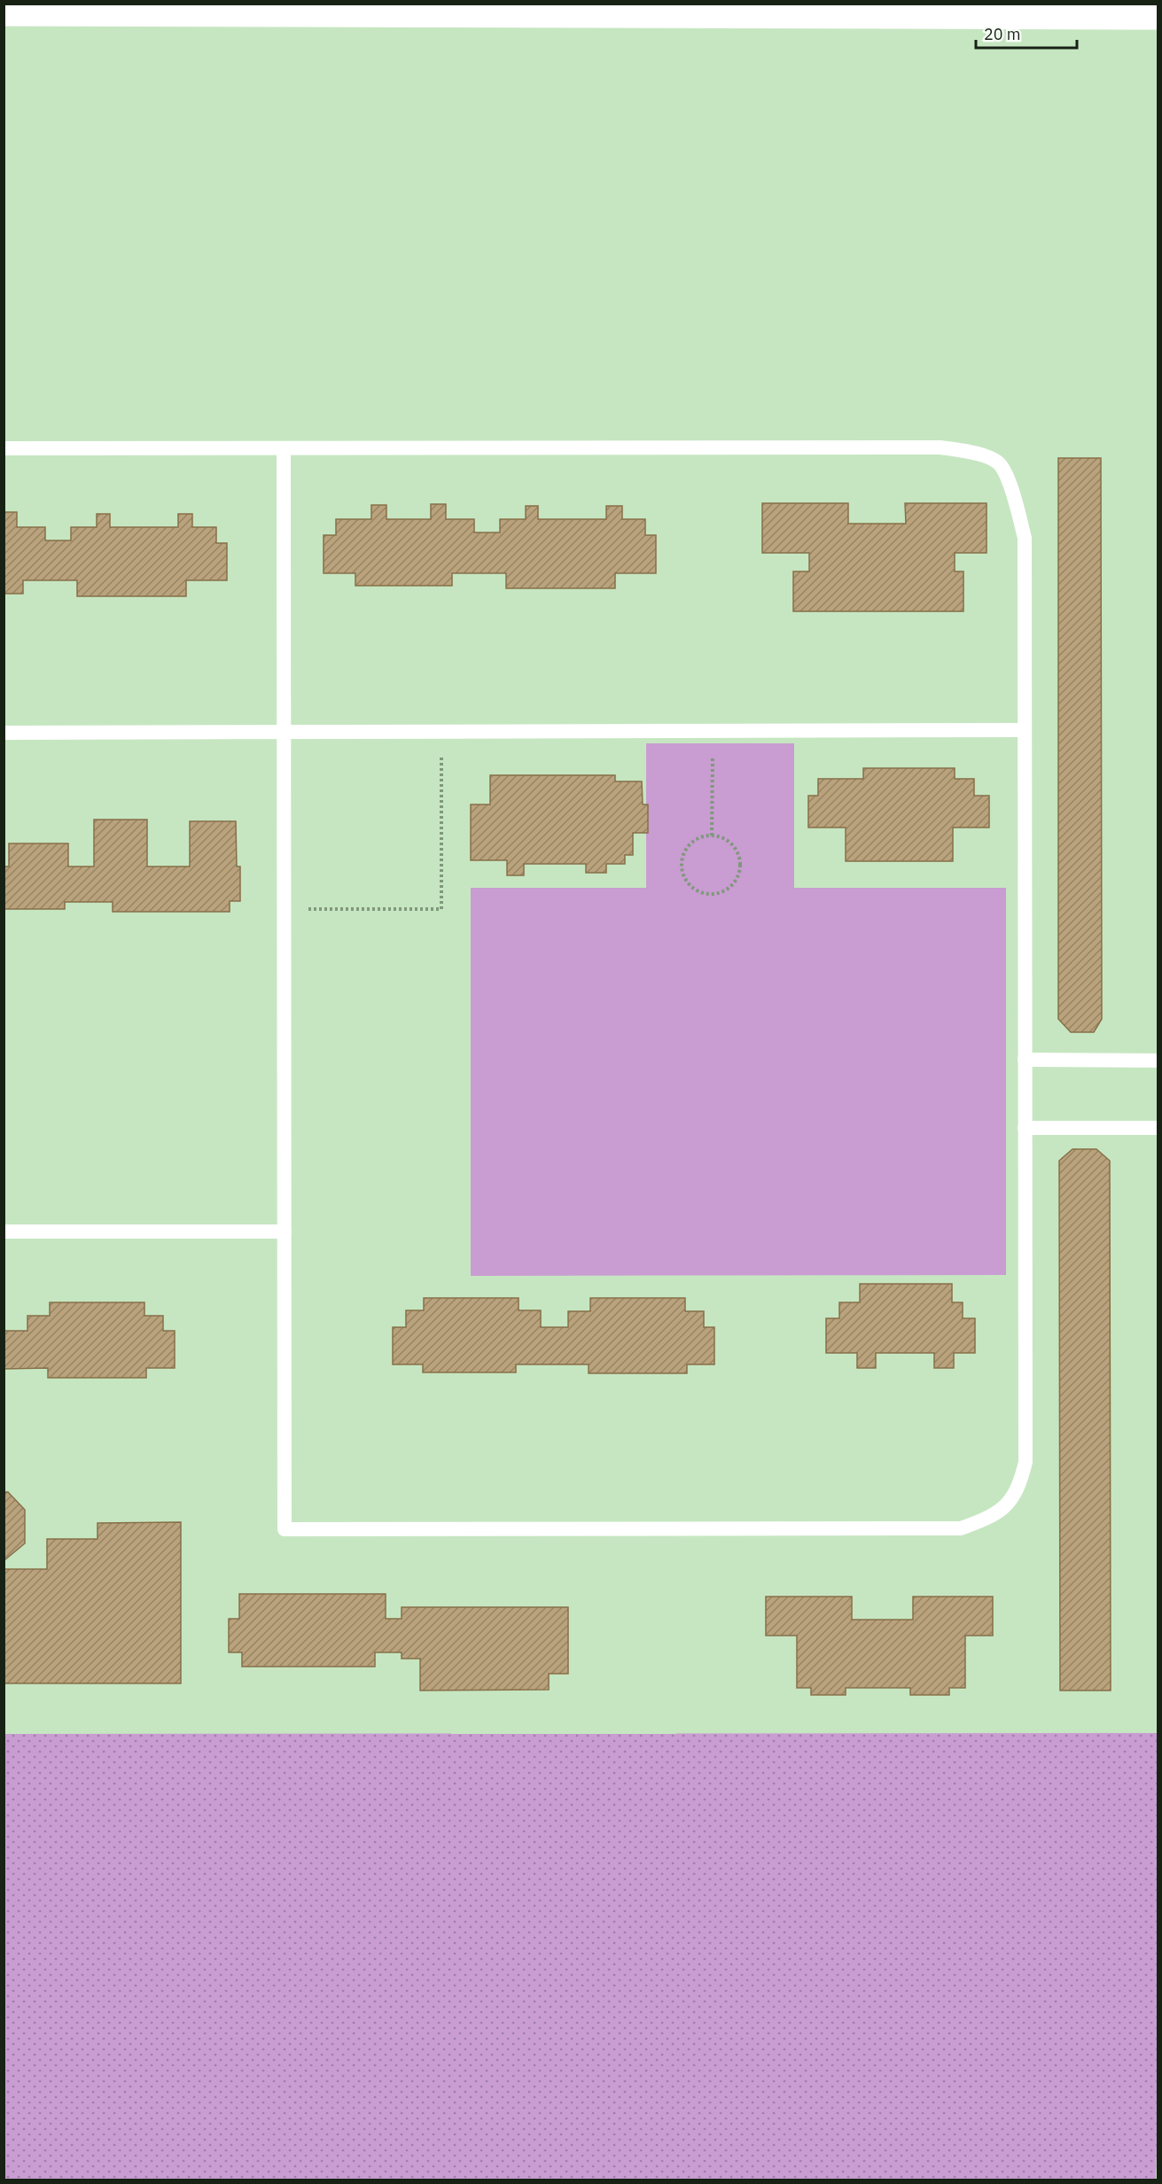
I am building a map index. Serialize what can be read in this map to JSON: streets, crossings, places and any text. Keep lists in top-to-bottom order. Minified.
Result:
{"scale_bar":"20 m"}
